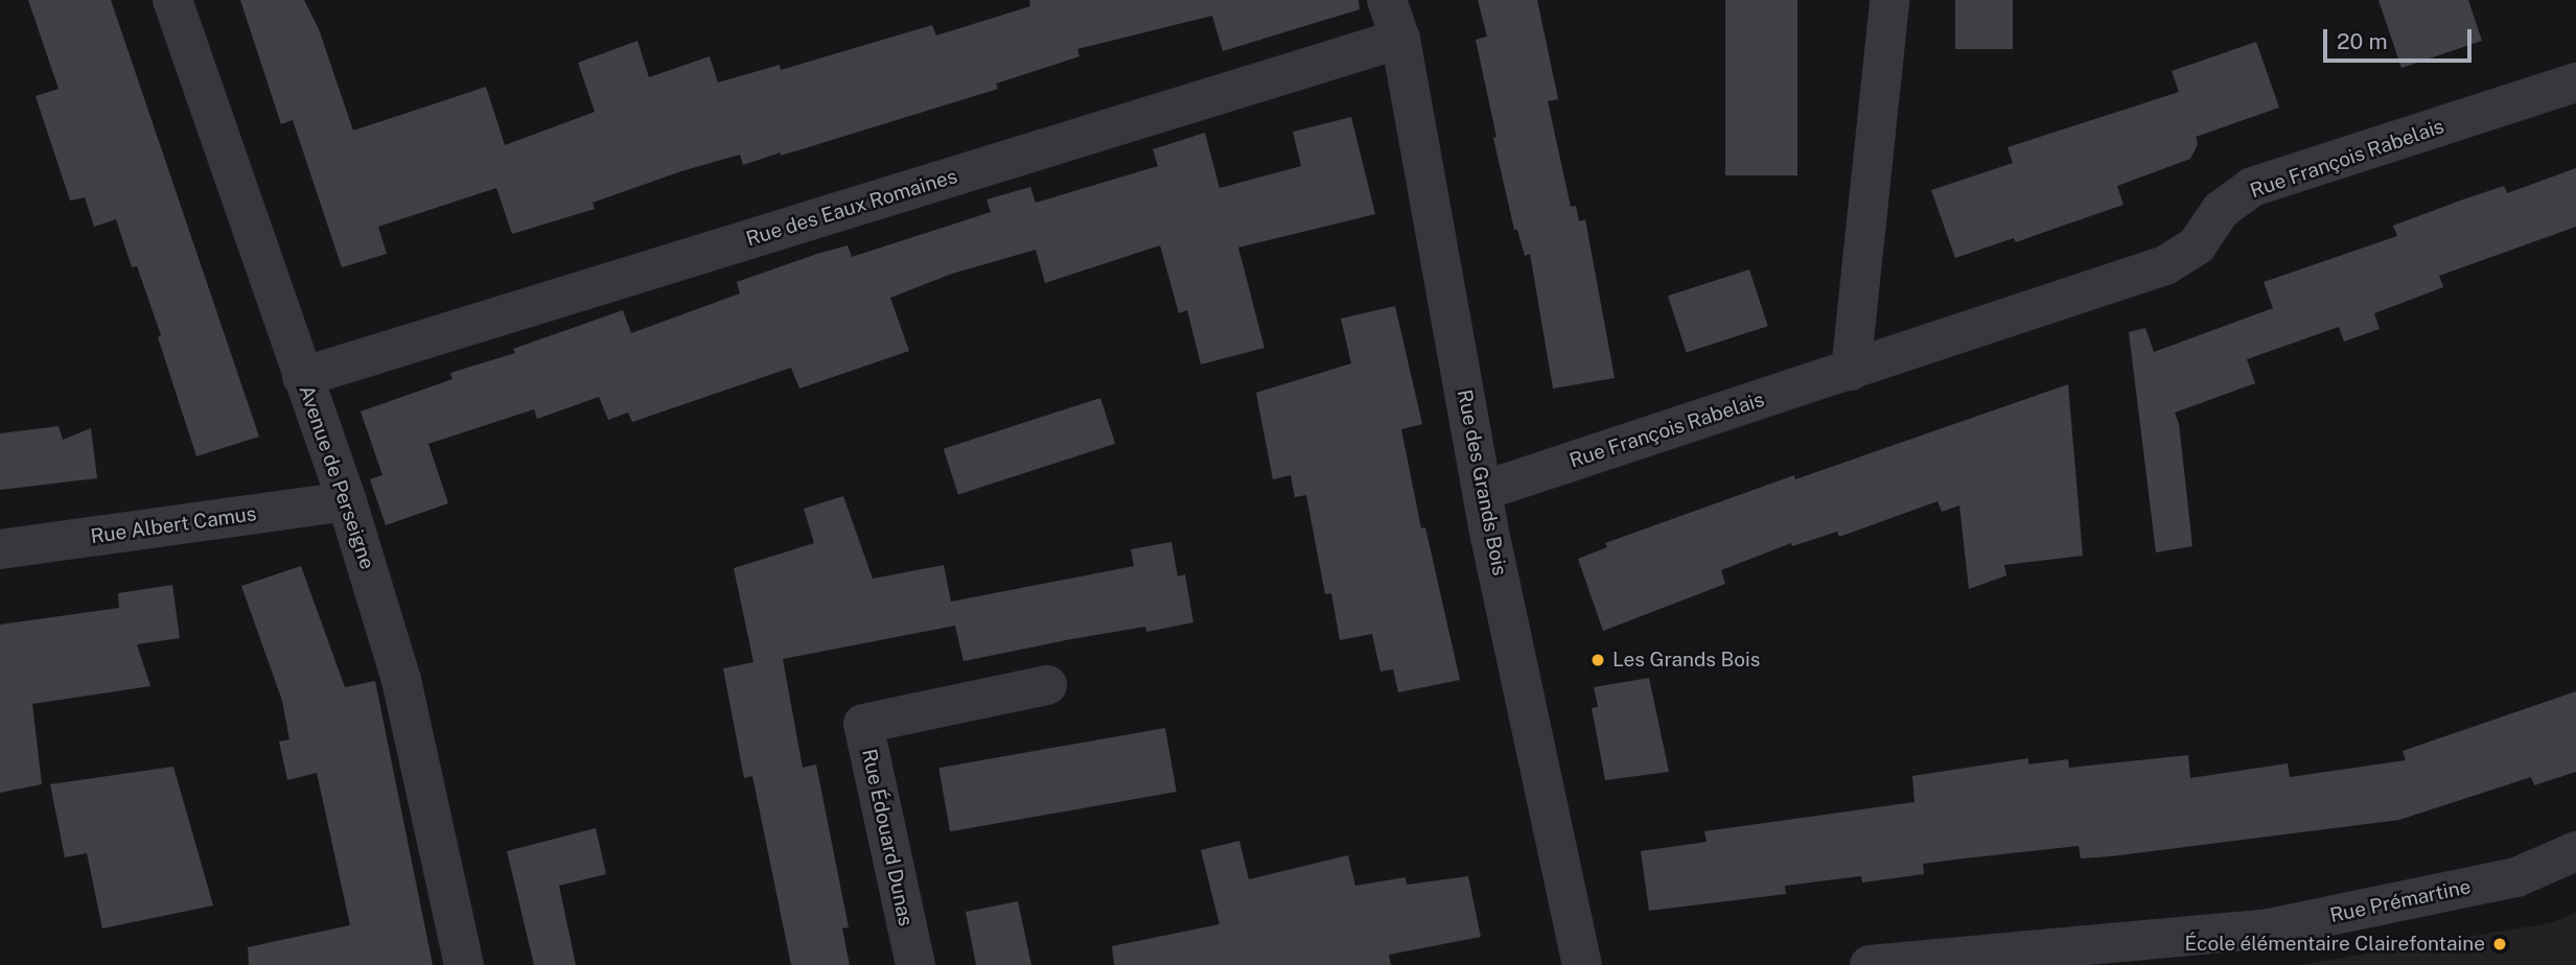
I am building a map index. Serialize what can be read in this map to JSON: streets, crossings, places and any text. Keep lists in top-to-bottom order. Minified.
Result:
{"streets":{"street":["Rue François Rabelais","Rue des Eaux Romaines","Avenue de Perseigne","Rue des Grands Bois","Rue Albert Camus","Rue Édouard Dunas","Rue Prémartine"]},"crossings":[["Rue François Rabelais","Rue des Grands Bois"],["Rue des Eaux Romaines","Avenue de Perseigne"],["Rue des Eaux Romaines","Rue des Grands Bois"],["Avenue de Perseigne","Rue Albert Camus"]],"places":["Les Grands Bois","École élémentaire Clairefontaine"],"scale_bar":"20 m"}
